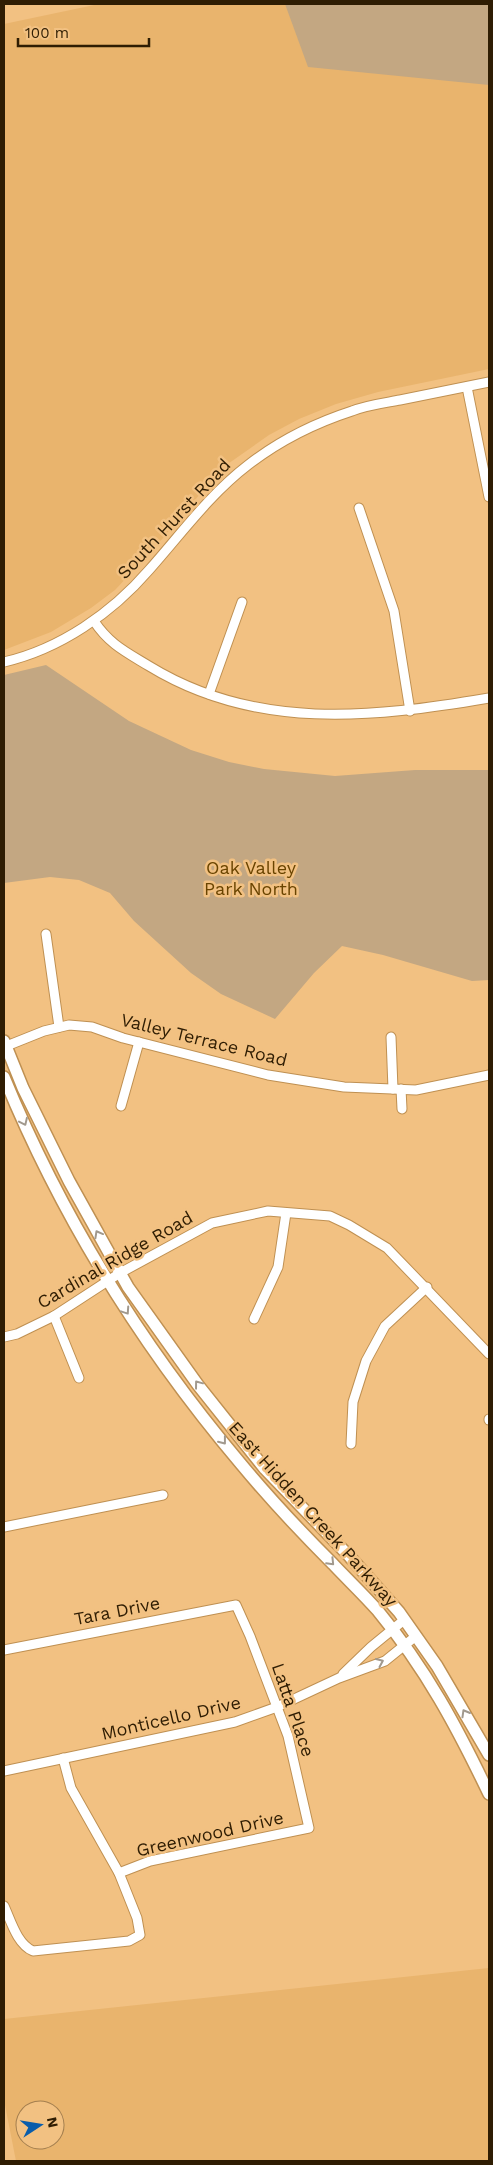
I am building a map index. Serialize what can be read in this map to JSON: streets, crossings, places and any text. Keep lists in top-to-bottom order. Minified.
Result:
{"streets":{"main road":["East Hidden Creek Parkway"],"street":["South Hurst Road","Valley Terrace Road","Cardinal Ridge Road","Tara Drive","Latta Place","Monticello Drive","Greenwood Drive"]},"crossings":[["Valley Terrace Road","East Hidden Creek Parkway"],["Cardinal Ridge Road","East Hidden Creek Parkway"],["East Hidden Creek Parkway","Monticello Drive"],["Tara Drive","Latta Place"],["Latta Place","Monticello Drive"],["Latta Place","Greenwood Drive"]],"parks":["Oak Valley Park North"],"scale_bar":"100 m","north":"right"}
